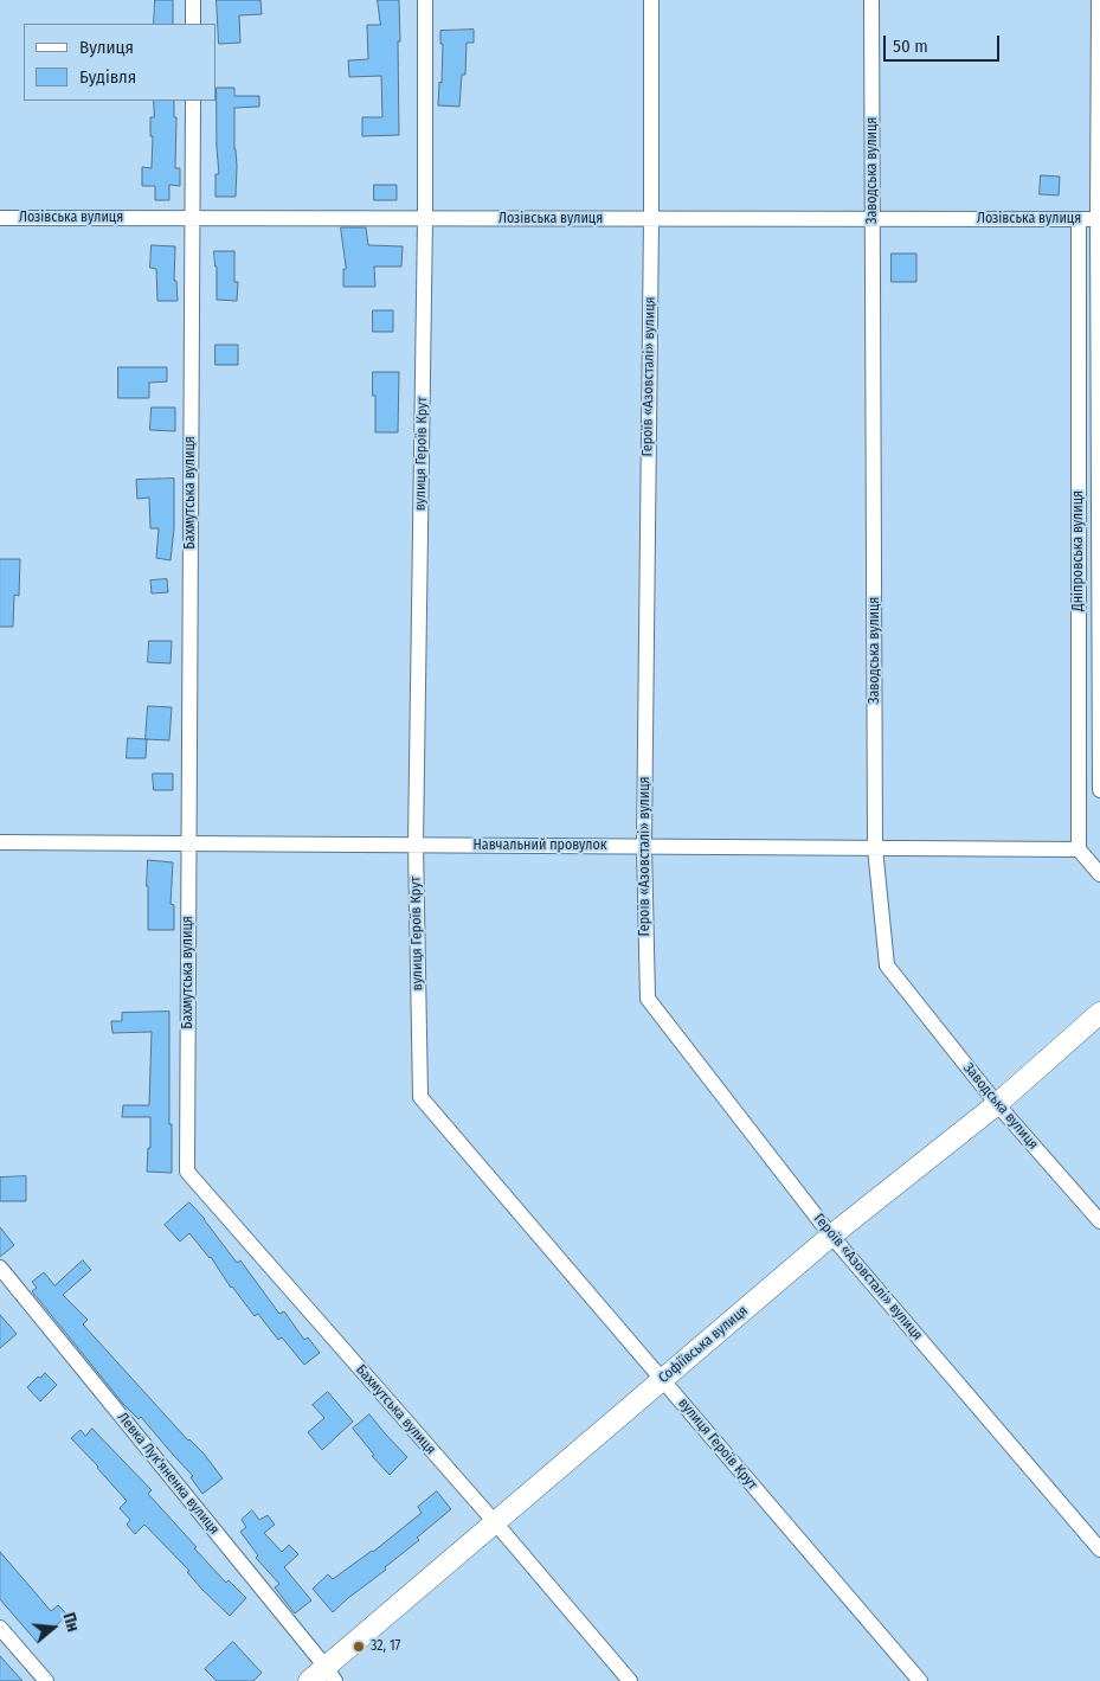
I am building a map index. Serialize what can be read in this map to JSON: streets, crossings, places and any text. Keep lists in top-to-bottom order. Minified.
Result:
{"streets":{"street":["Заводська вулиця","Лозівська вулиця","Героїв «Азовсталі» вулиця","вулиця Героїв Крут","Бахмутська вулиця","Дніпровська вулиця","Навчальний провулок","Софіївська вулиця","Левка Лук'яненка вулиця"]},"crossings":[["Заводська вулиця","Лозівська вулиця"],["Заводська вулиця","Навчальний провулок"],["Заводська вулиця","Софіївська вулиця"],["Лозівська вулиця","Героїв «Азовсталі» вулиця"],["Лозівська вулиця","вулиця Героїв Крут"],["Лозівська вулиця","Бахмутська вулиця"],["Лозівська вулиця","Дніпровська вулиця"],["Героїв «Азовсталі» вулиця","Навчальний провулок"],["Героїв «Азовсталі» вулиця","Софіївська вулиця"],["вулиця Героїв Крут","Навчальний провулок"],["вулиця Героїв Крут","Софіївська вулиця"],["Бахмутська вулиця","Навчальний провулок"],["Бахмутська вулиця","Софіївська вулиця"],["Дніпровська вулиця","Навчальний провулок"],["Софіївська вулиця","Левка Лук'яненка вулиця"]],"places":["32, 17"],"legend":["Вулиця","Будівля"],"scale_bar":"50 m","north":"right"}
